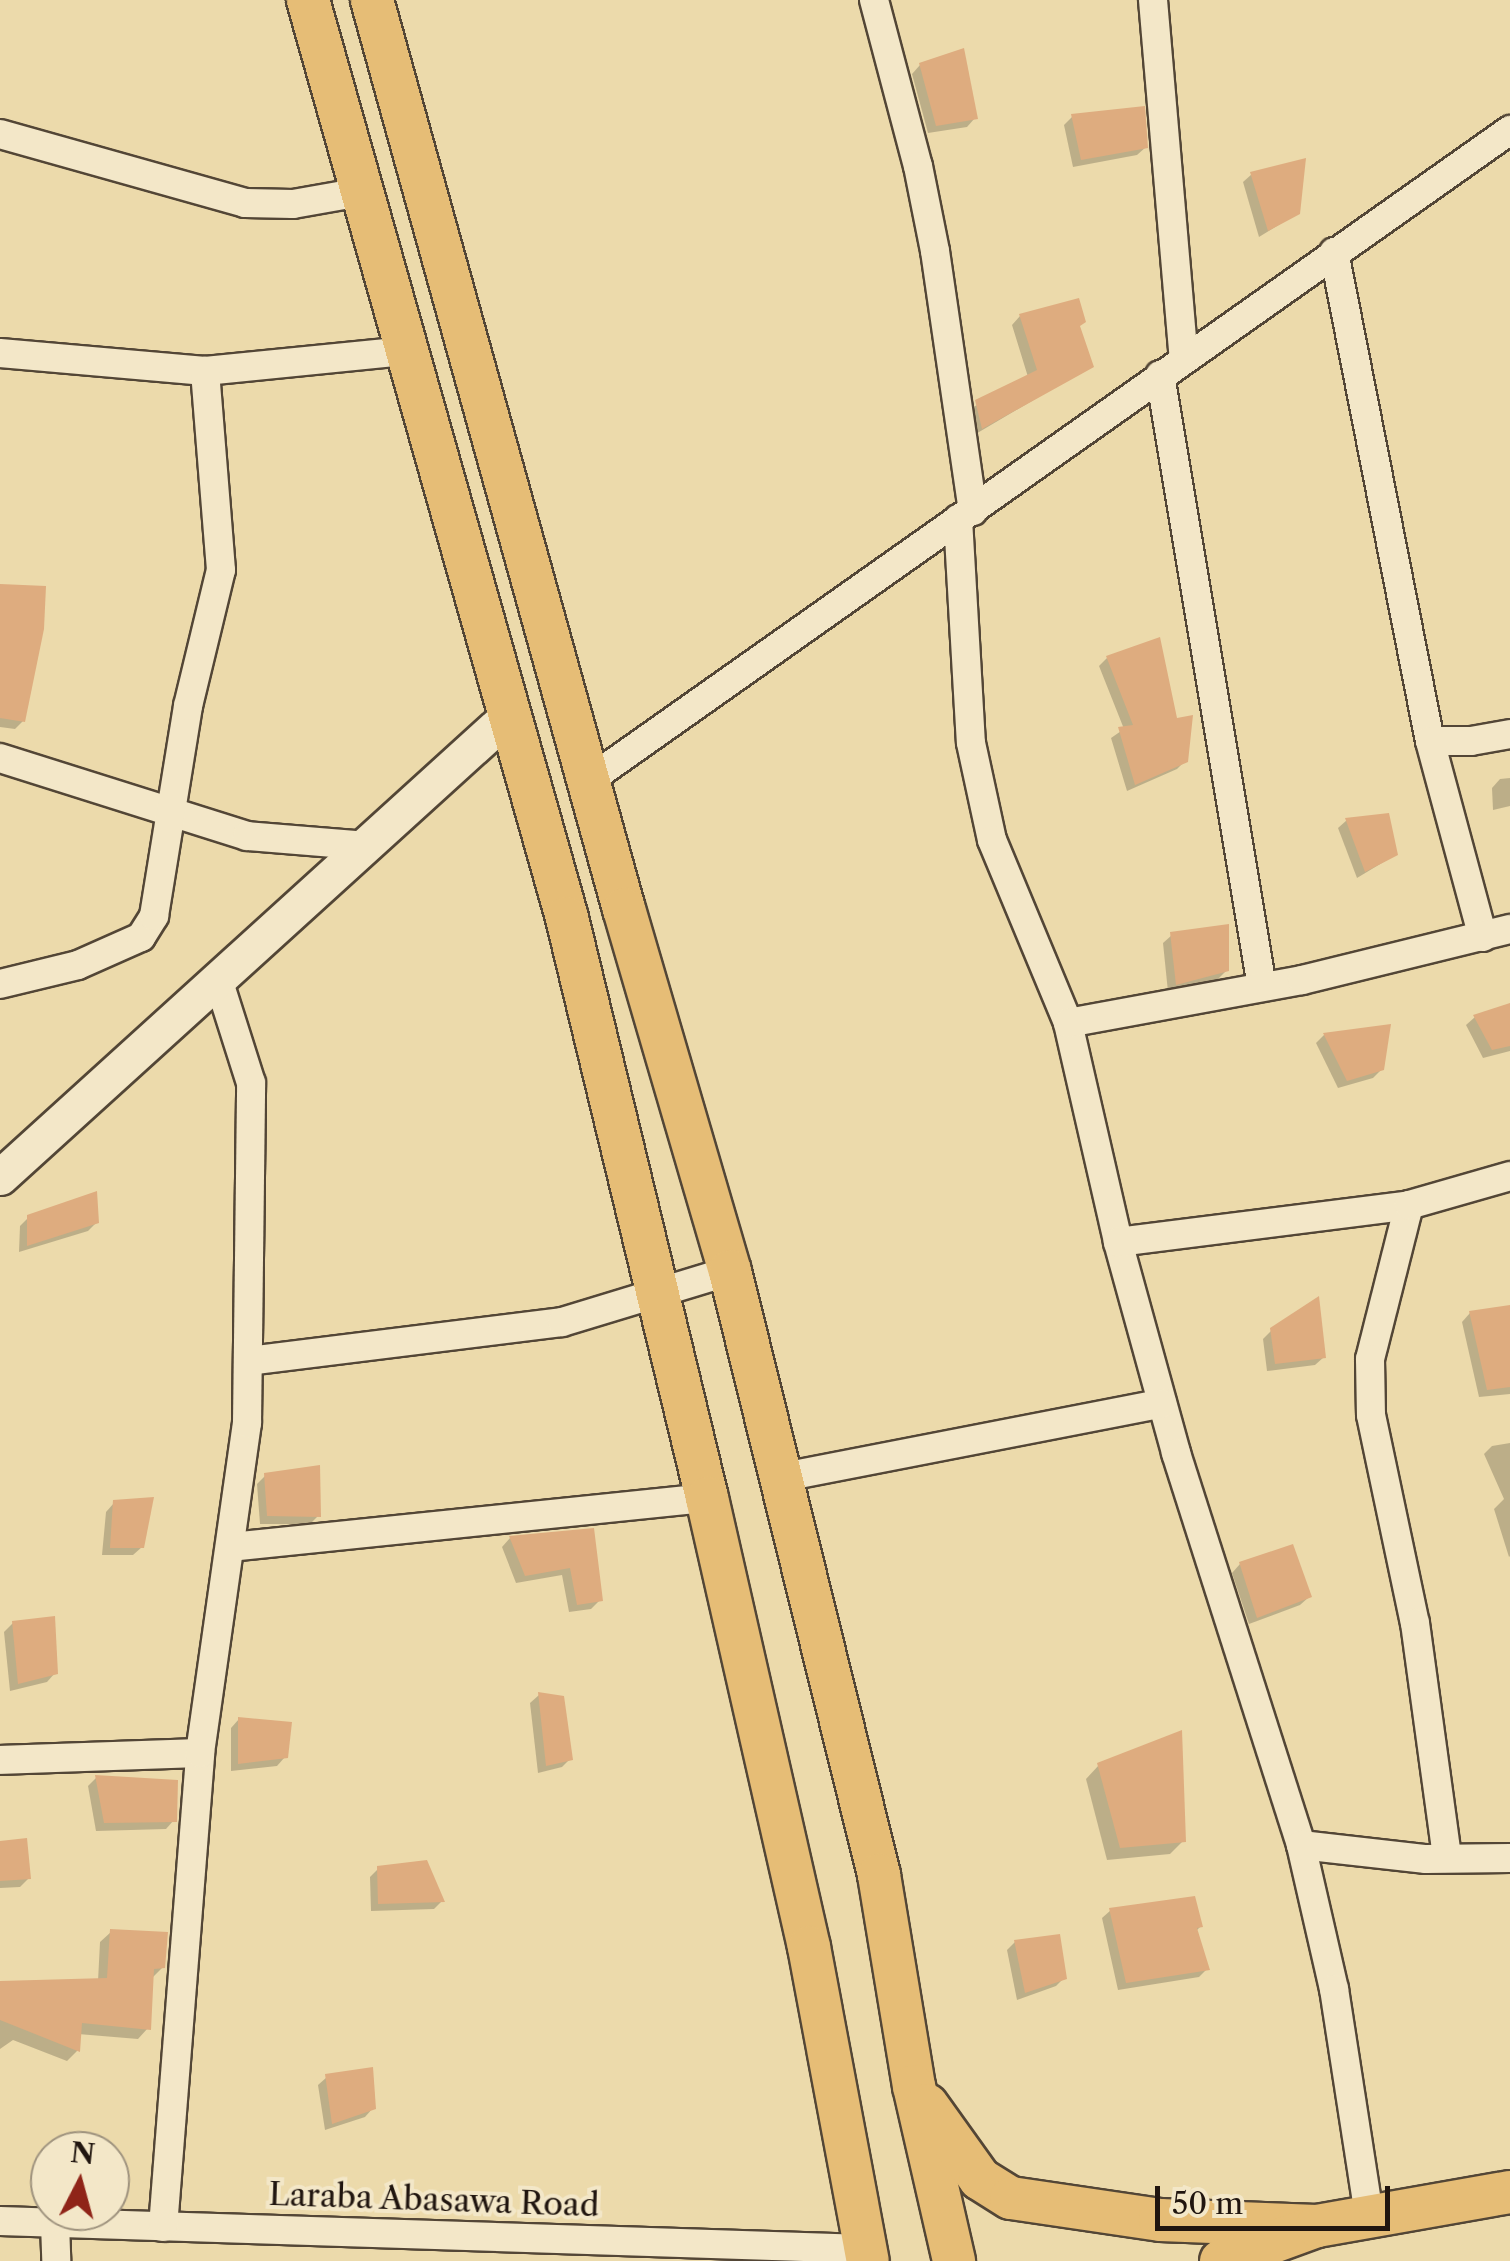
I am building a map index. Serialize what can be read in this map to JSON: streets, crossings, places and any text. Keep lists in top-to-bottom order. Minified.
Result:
{"streets":{"street":["Laraba Abasawa Road"]},"scale_bar":"50 m","north":"top"}
